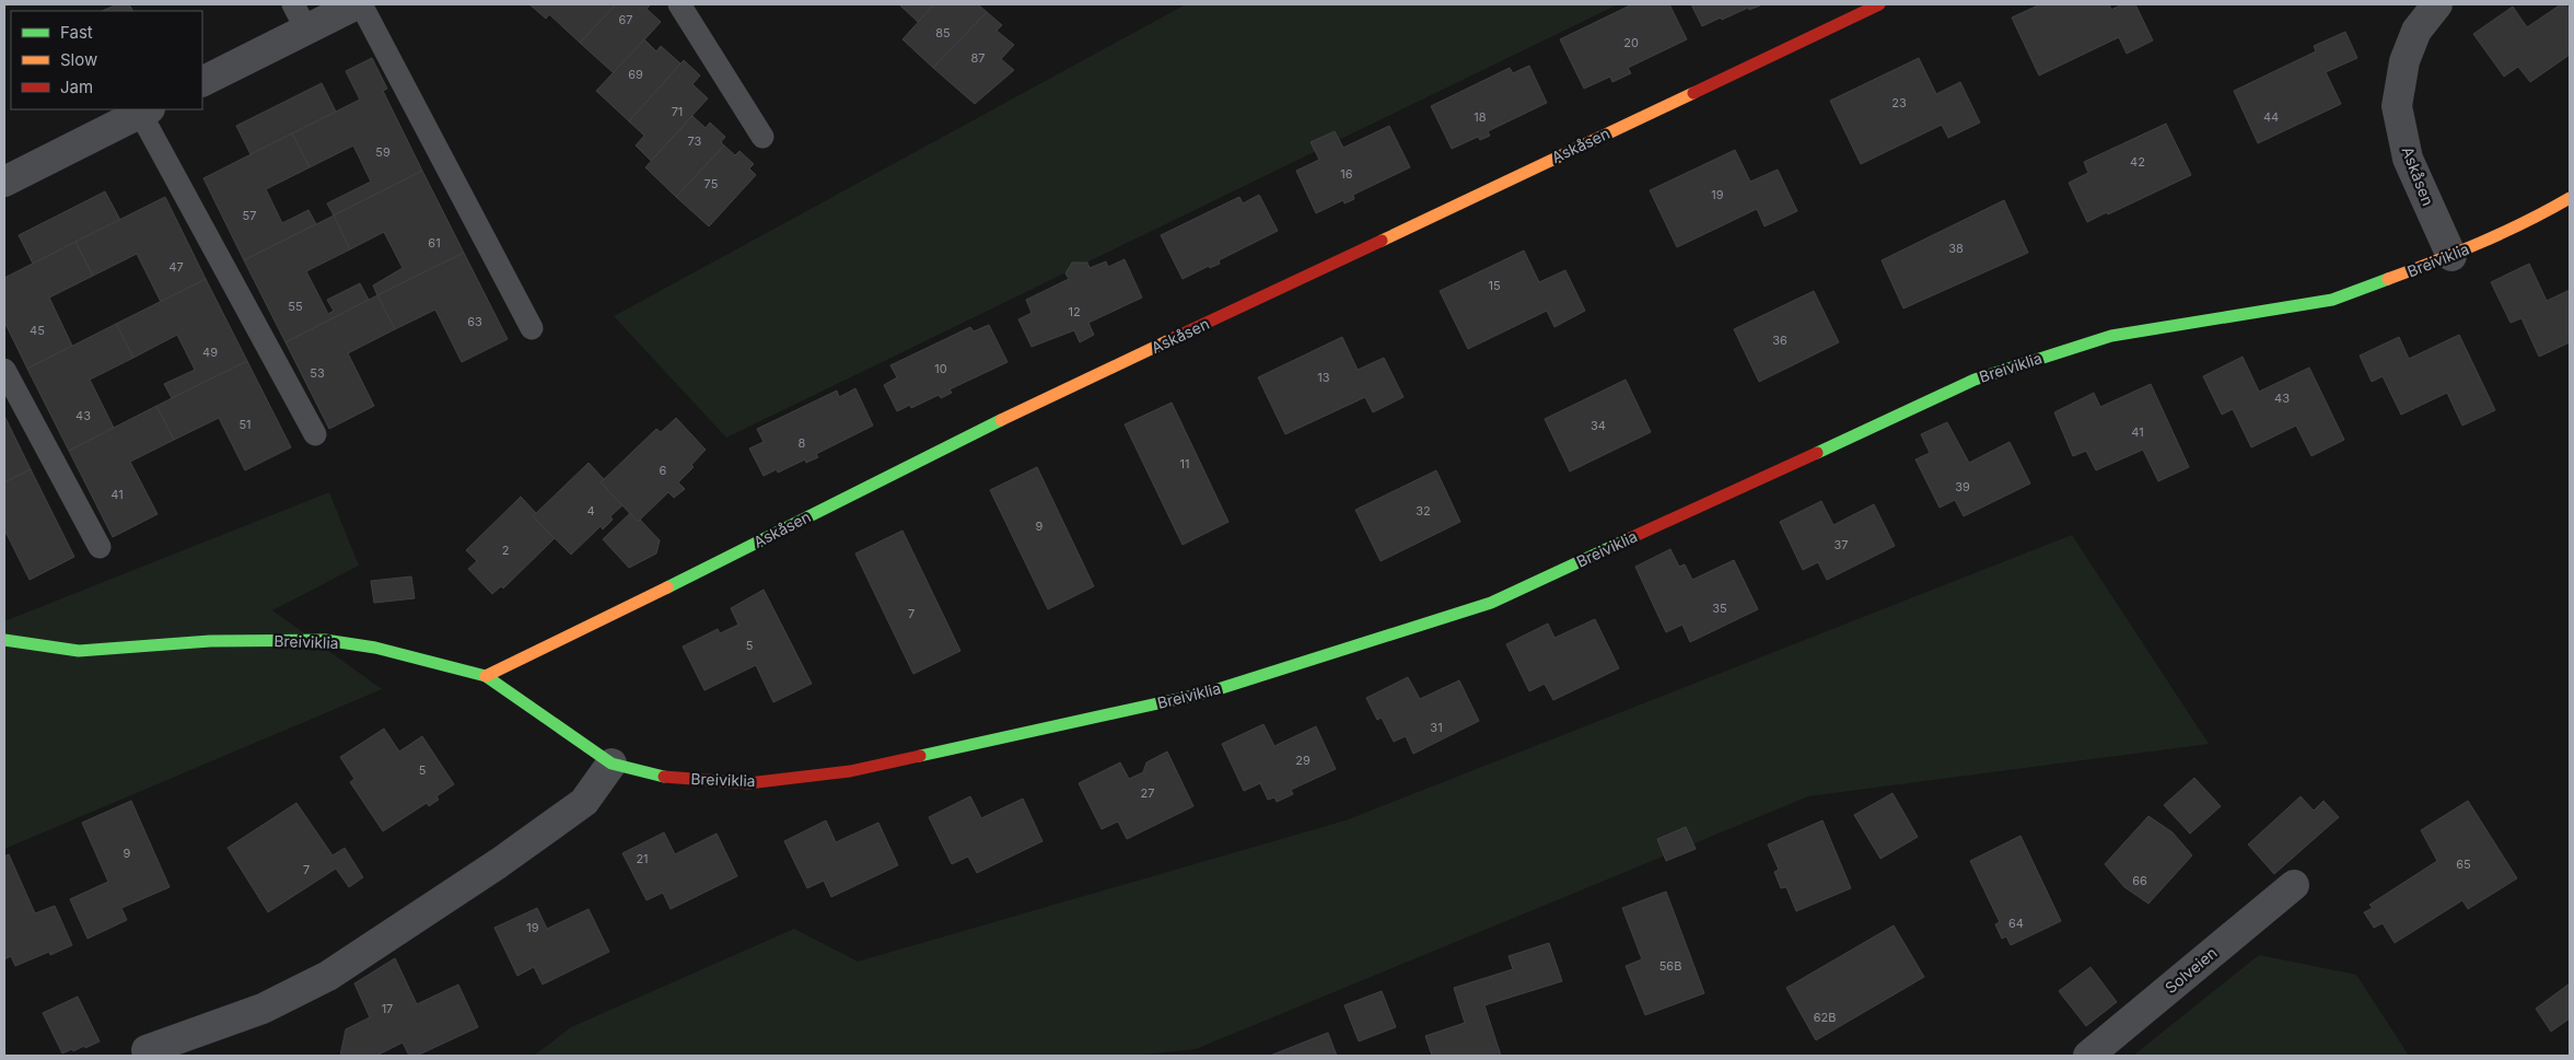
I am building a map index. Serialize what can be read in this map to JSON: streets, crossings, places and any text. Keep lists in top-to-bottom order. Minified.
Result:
{"streets":{"street":["Askåsen","Breiviklia","Solveien"]},"crossings":[["Askåsen","Breiviklia"]],"house_numbers":["67","85","20","87","69","23","71","18","44","73","59","42","16","75","19","57","61","38","47","15","55","12","63","45","36","49","10","53","13","43","43","51","34","41","8","11","6","39","41","4","32","9","37","2","35","7","5","31","29","5","27","9","21","65","7","66","64","19","56B","17","62B"],"legend":["Fast","Slow","Jam"]}
